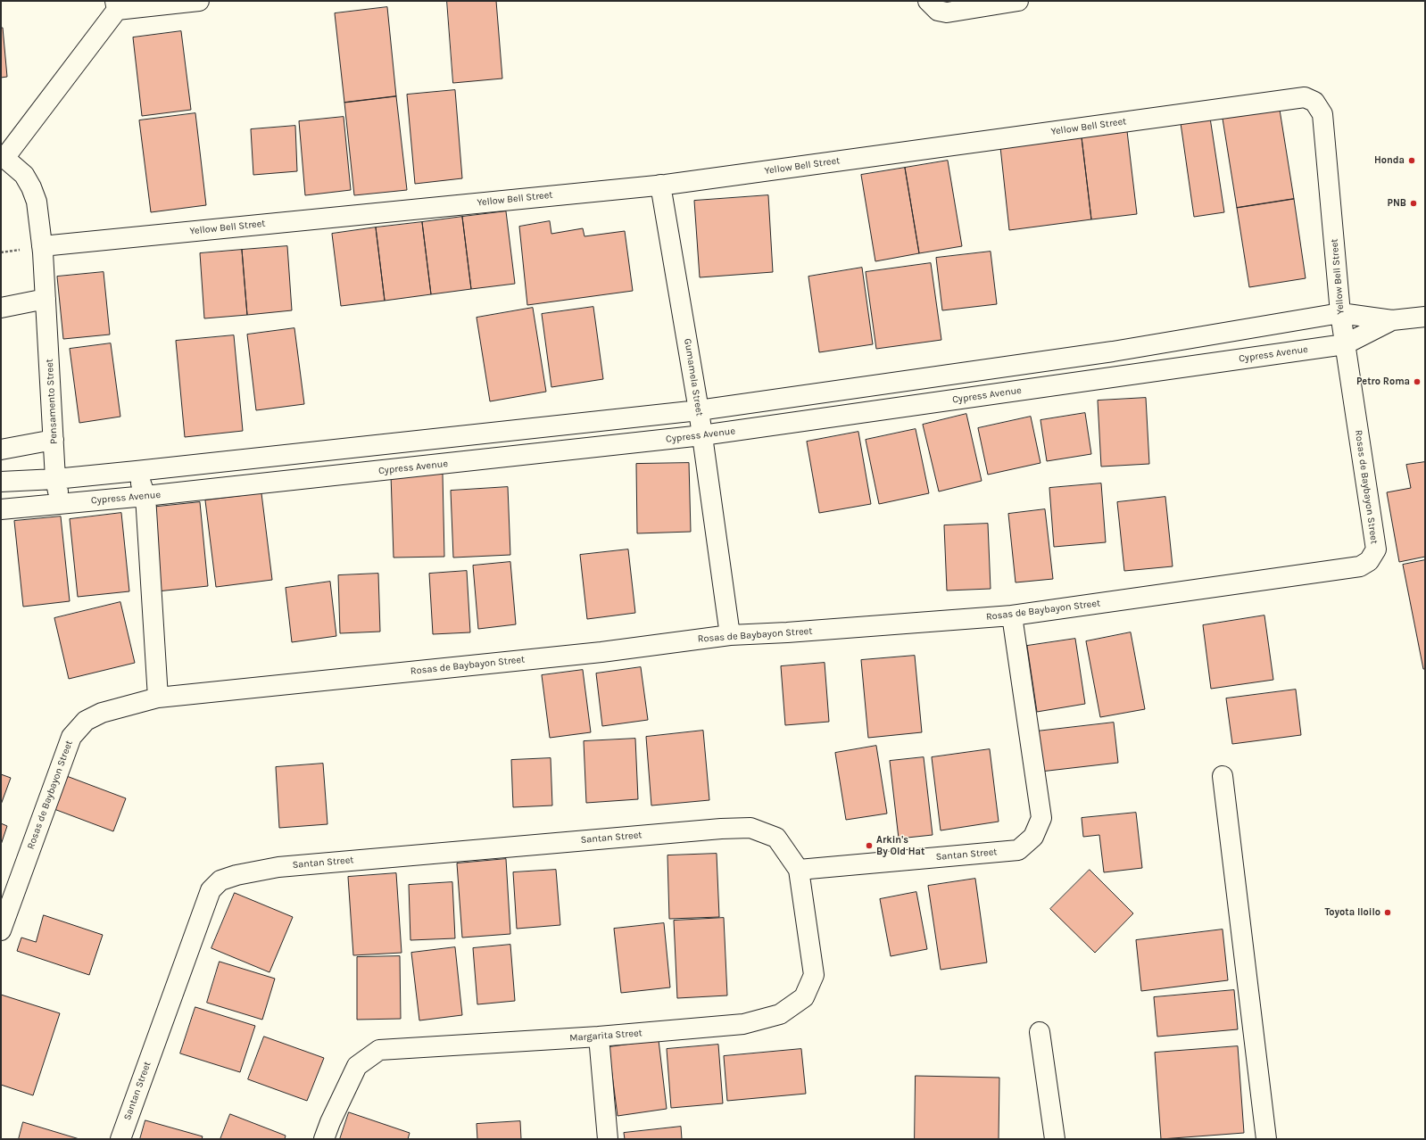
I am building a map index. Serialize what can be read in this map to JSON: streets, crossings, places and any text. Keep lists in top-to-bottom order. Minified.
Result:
{"streets":{"street":["Yellow Bell Street","Cypress Avenue","Gumamela Street","Pensamento Street","Rosas de Baybayon Street","Santan Street","Margarita Street"]},"crossings":[["Yellow Bell Street","Cypress Avenue"],["Yellow Bell Street","Gumamela Street"],["Yellow Bell Street","Pensamento Street"],["Yellow Bell Street","Rosas de Baybayon Street"],["Cypress Avenue","Gumamela Street"],["Cypress Avenue","Pensamento Street"],["Cypress Avenue","Rosas de Baybayon Street"],["Gumamela Street","Rosas de Baybayon Street"],["Rosas de Baybayon Street","Santan Street"],["Santan Street","Margarita Street"]],"places":["Honda","PNB","Petro Roma","Arkin's By Old Hat","Toyota Iloilo"]}
